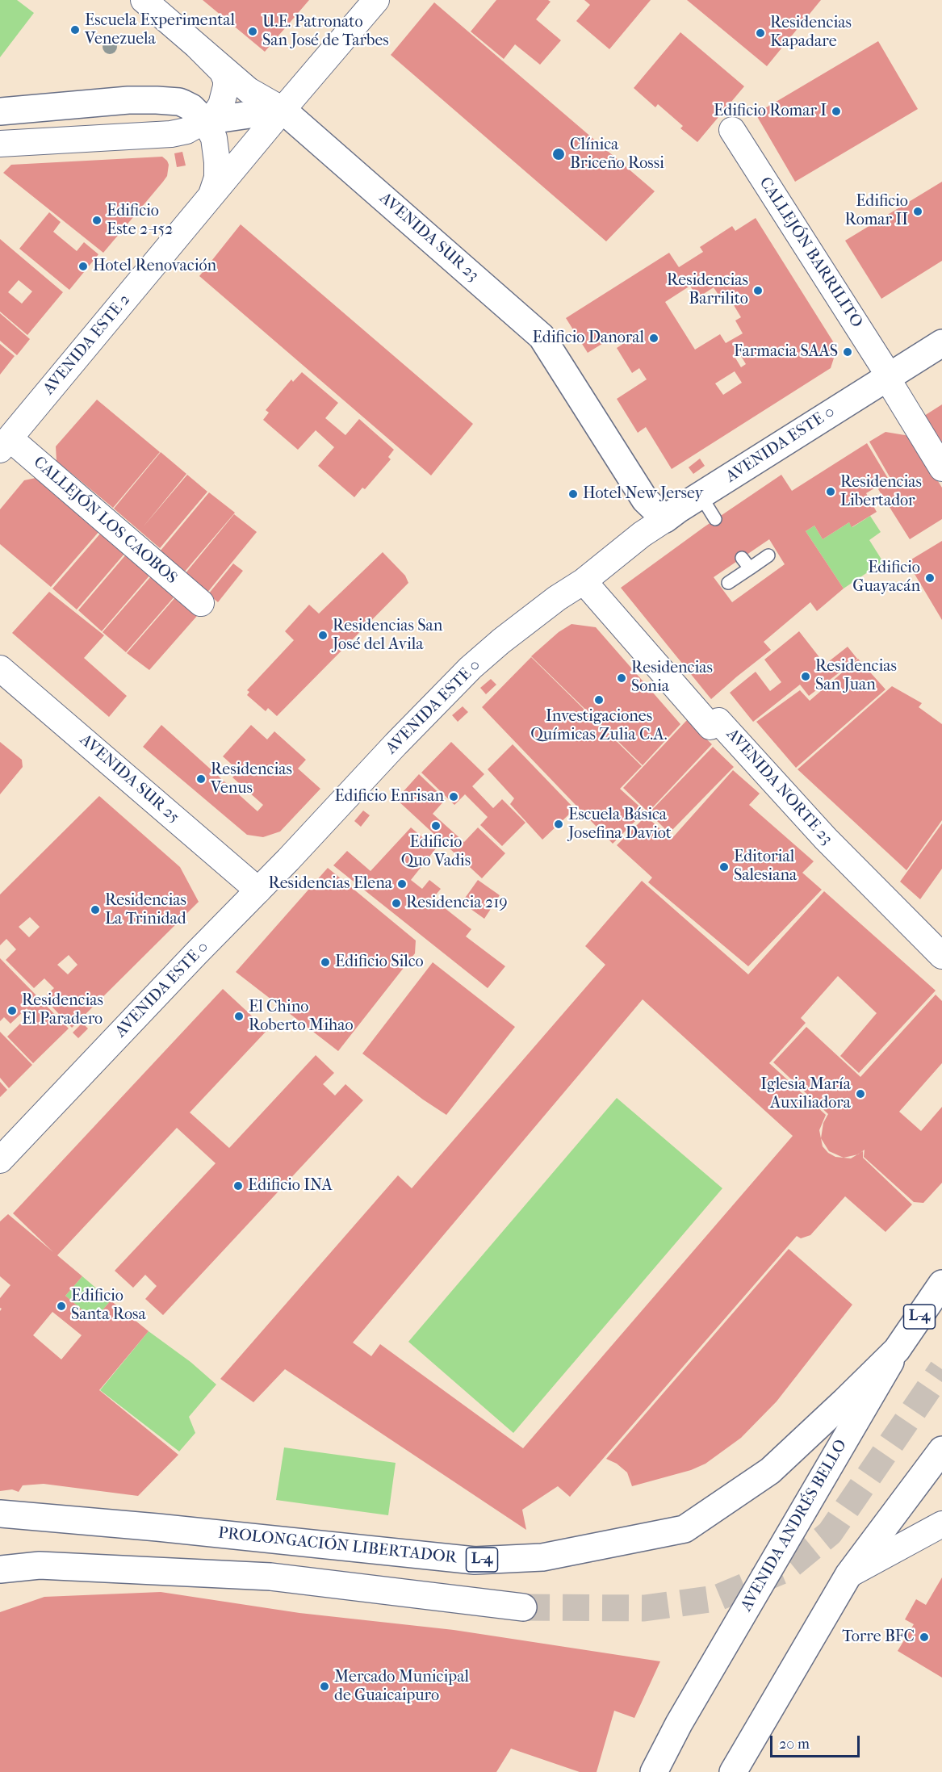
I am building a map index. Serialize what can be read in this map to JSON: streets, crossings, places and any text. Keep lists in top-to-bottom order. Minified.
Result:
{"streets":{"main road":["AVENIDA SUR 23","AVENIDA ESTE 0","L-4","AVENIDA ANDRÉS BELLO","PROLONGACIÓN LIBERTADOR"],"street":["CALLEJÓN BARRILITO","AVENIDA ESTE 2","CALLEJÓN LOS CAOBOS","AVENIDA SUR 25","AVENIDA NORTE 23"]},"crossings":[["AVENIDA SUR 23","AVENIDA ESTE 2"],["AVENIDA SUR 23","AVENIDA ESTE 0"],["CALLEJÓN BARRILITO","AVENIDA ESTE 0"],["AVENIDA ESTE 2","CALLEJÓN LOS CAOBOS"],["AVENIDA ESTE 0","AVENIDA SUR 25"],["AVENIDA ESTE 0","AVENIDA NORTE 23"],["AVENIDA ANDRÉS BELLO","PROLONGACIÓN LIBERTADOR"]],"places":["Escuela Experimental Venezuela","U.E. Patronato San José de Tarbes","Residencias Kapadare","Edificio Romar I","Clínica Briceño Rossi","Edificio Romar II","Edificio Este 2-152","Hotel Renovación","Residencias Barrilito","Edificio Danoral","Farmacia SAAS","Residencias Libertador","Hotel New Jersey","Edificio Guayacán","Residencias San José del Avila","Residencias San Juan","Residencias Sonia","Investigaciones Químicas Zulia C.A.","Residencias Venus","Edificio Enrisan","Escuela Básica Josefina Daviot","Edificio Quo Vadis","Editorial Salesiana","Residencias Elena","Residencia 219","Residencias La Trinidad","Edificio Silco","Residencias El Paradero","El Chino Roberto Mihao","Iglesia María Auxiliadora","Edificio INA","Edificio Santa Rosa","Torre BFC","Mercado Municipal de Guaicaipuro"],"scale_bar":"20 m"}
